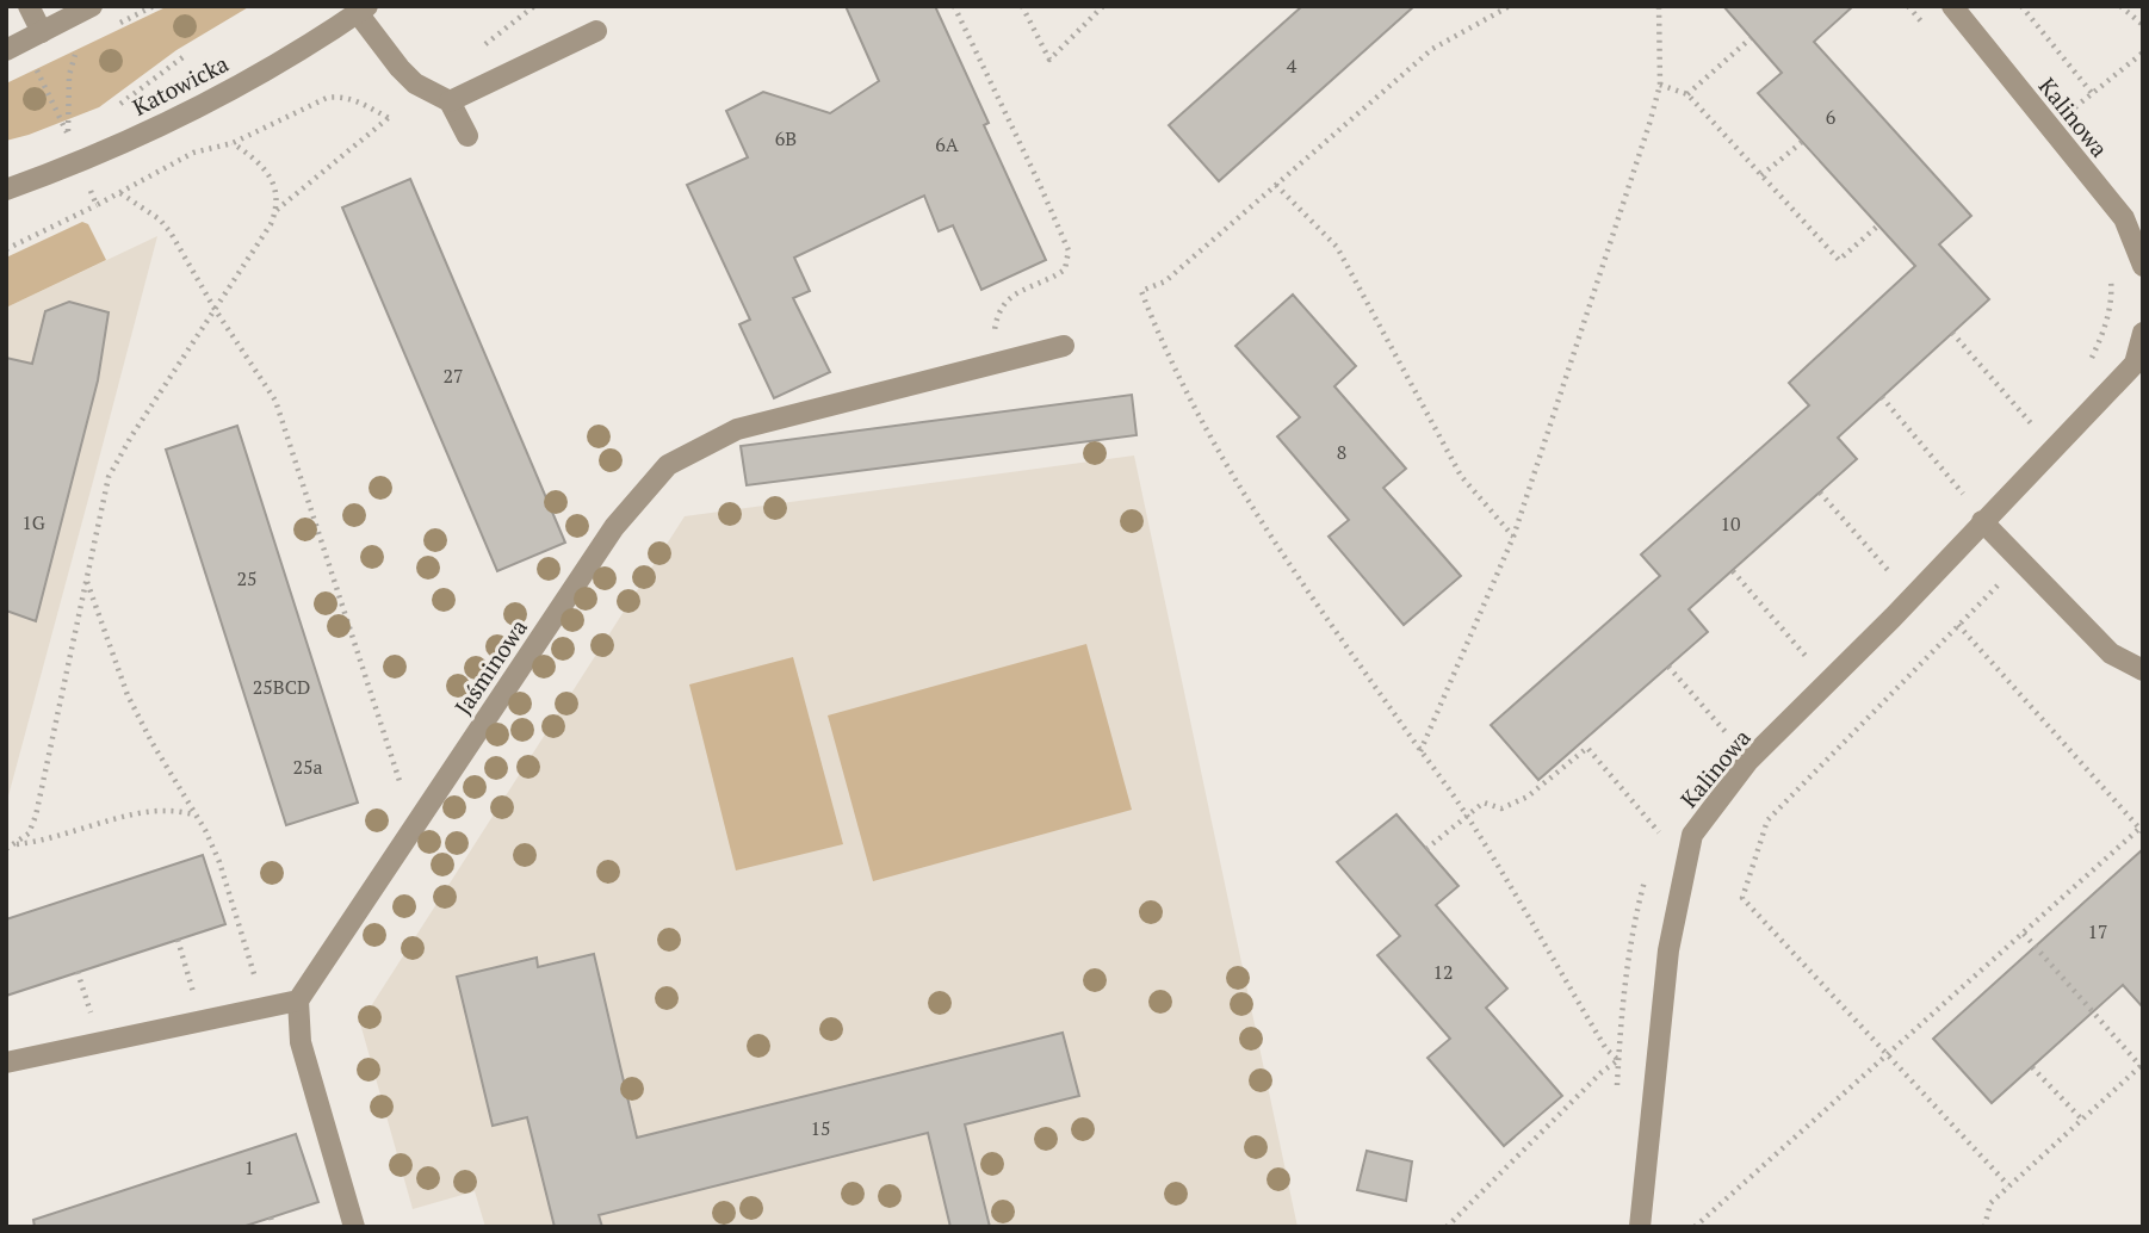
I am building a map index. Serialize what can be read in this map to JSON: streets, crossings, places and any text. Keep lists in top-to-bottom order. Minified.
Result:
{"streets":{"street":["Katowicka","Kalinowa","Jaśminowa"]},"house_numbers":["4","6","6B","6A","27","8","1G","10","25","25BCD","25a","17","12","15","1"]}
